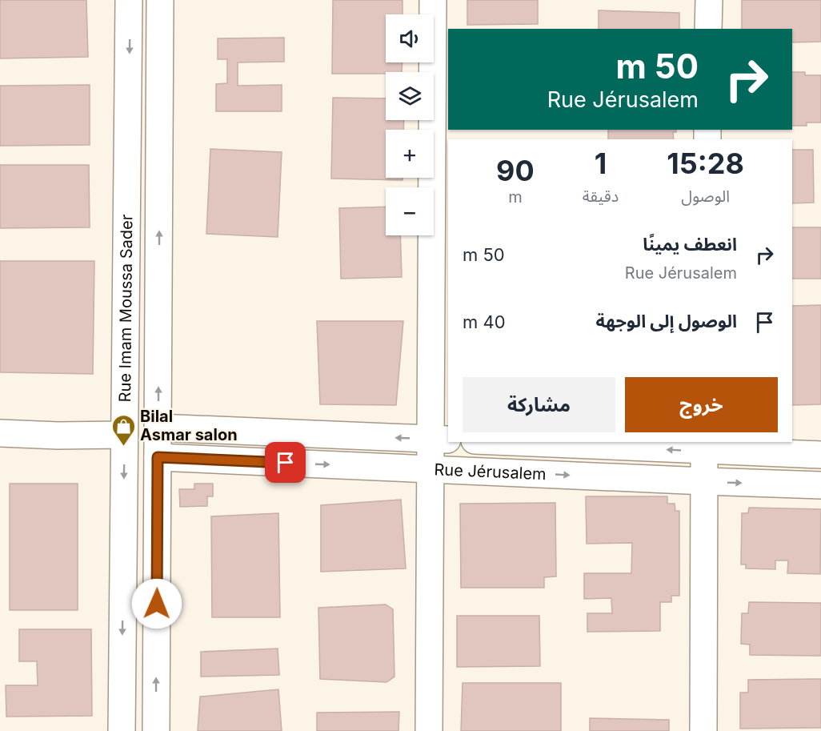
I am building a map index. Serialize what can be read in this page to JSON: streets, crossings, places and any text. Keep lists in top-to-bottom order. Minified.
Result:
{"streets":{"street":["Rue Imam Moussa Sader","Rue Jérusalem"]},"crossings":[["Rue Imam Moussa Sader","Rue Jérusalem"]],"places":{"shop":["Bilal Asmar salon"]},"page":{"map_buttons":["+","−"],"turn":["50 m","Rue Jérusalem"],"eta":["15:28","الوصول","1","دقيقة","90","m"],"list":[{"name":"انعطف يمينًا","note":"Rue Jérusalem","value":"50 m"},{"name":"الوصول إلى الوجهة","value":"40 m"}],"buttons":["خروج","مشاركة"]}}
